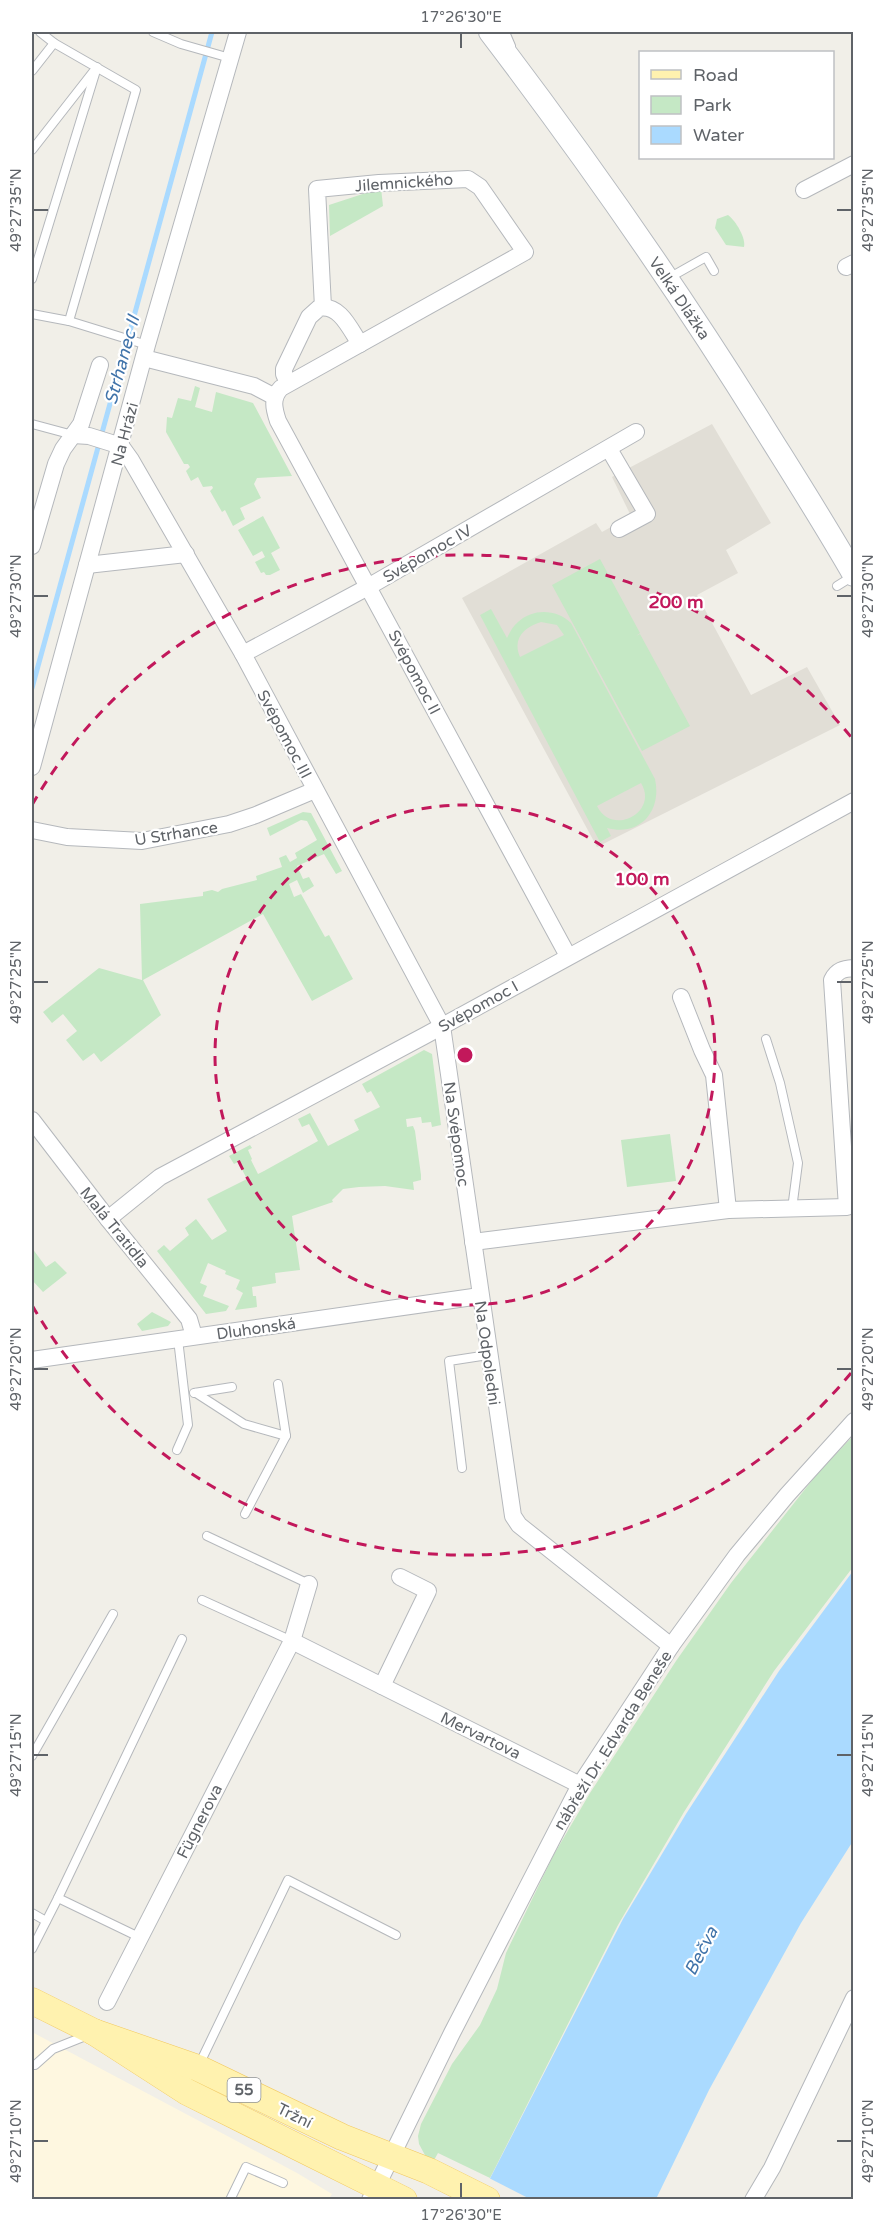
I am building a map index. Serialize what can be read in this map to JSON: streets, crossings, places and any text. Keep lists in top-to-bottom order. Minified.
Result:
{"streets":{"main road":["55","Tržní"],"street":["Jilemnického","Velká Dlážka","Na Hrázi","Svépomoc IV","Svépomoc II","Svépomoc III","U Strhance","Svépomoc I","Na Svépomoc","Malá Tratidla","Dluhonská","Na Odpoledni","Mervartova","nábřeží Dr. Edvarda Beneše","Fügnerova"]},"crossings":[["Jilemnického","Svépomoc II"],["Na Hrázi","Svépomoc III"],["Svépomoc IV","Svépomoc II"],["Svépomoc IV","Svépomoc III"],["Svépomoc II","Svépomoc I"],["Svépomoc III","U Strhance"],["Svépomoc III","Svépomoc I"],["Svépomoc III","Na Svépomoc"],["Svépomoc I","Na Svépomoc"],["Svépomoc I","Malá Tratidla"],["Na Svépomoc","Na Odpoledni"],["Malá Tratidla","Dluhonská"],["Dluhonská","Na Odpoledni"],["Na Odpoledni","nábřeží Dr. Edvarda Beneše"],["Mervartova","nábřeží Dr. Edvarda Beneše"],["Mervartova","Fügnerova"],["nábřeží Dr. Edvarda Beneše","Tržní"]],"water":["Strhanec II","Bečva"],"legend":["Road","Park","Water"],"coordinates":["17°26'30\"E","49°27'35\"N","49°27'30\"N","49°27'25\"N","49°27'20\"N","49°27'15\"N","49°27'10\"N"],"rings":["200 m","100 m"]}
